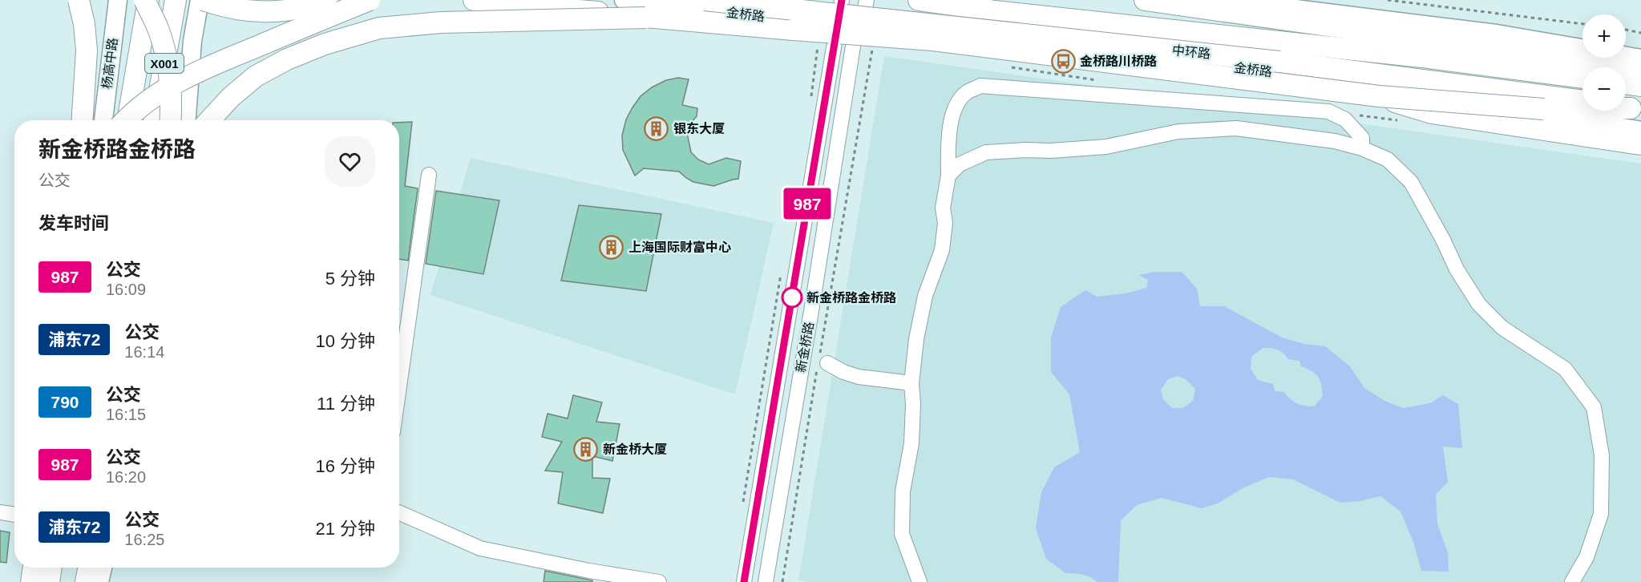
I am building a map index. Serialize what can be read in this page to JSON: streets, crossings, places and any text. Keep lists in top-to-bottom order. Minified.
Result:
{"streets":{"highway":["中环路","杨高中路","X001"],"main road":["金桥路"],"street":["新金桥路"]},"crossings":[["金桥路","新金桥路"]],"places":{"bus stop":["金桥路川桥路"],"building":["银东大厦","上海国际财富中心","新金桥大厦"],"other":["新金桥路金桥路"]},"lines":["bus line 987"],"page":{"on_map":"987","map_buttons":["+","−"],"heading":[["新金桥路金桥路","公交"],"发车时间"],"list":[{"mark":"987","name":"公交","note":"16:09","value":"5 分钟"},{"mark":"浦东72","name":"公交","note":"16:14","value":"10 分钟"},{"mark":"790","name":"公交","note":"16:15","value":"11 分钟"},{"mark":"987","name":"公交","note":"16:20","value":"16 分钟"},{"mark":"浦东72","name":"公交","note":"16:25","value":"21 分钟"}]}}
